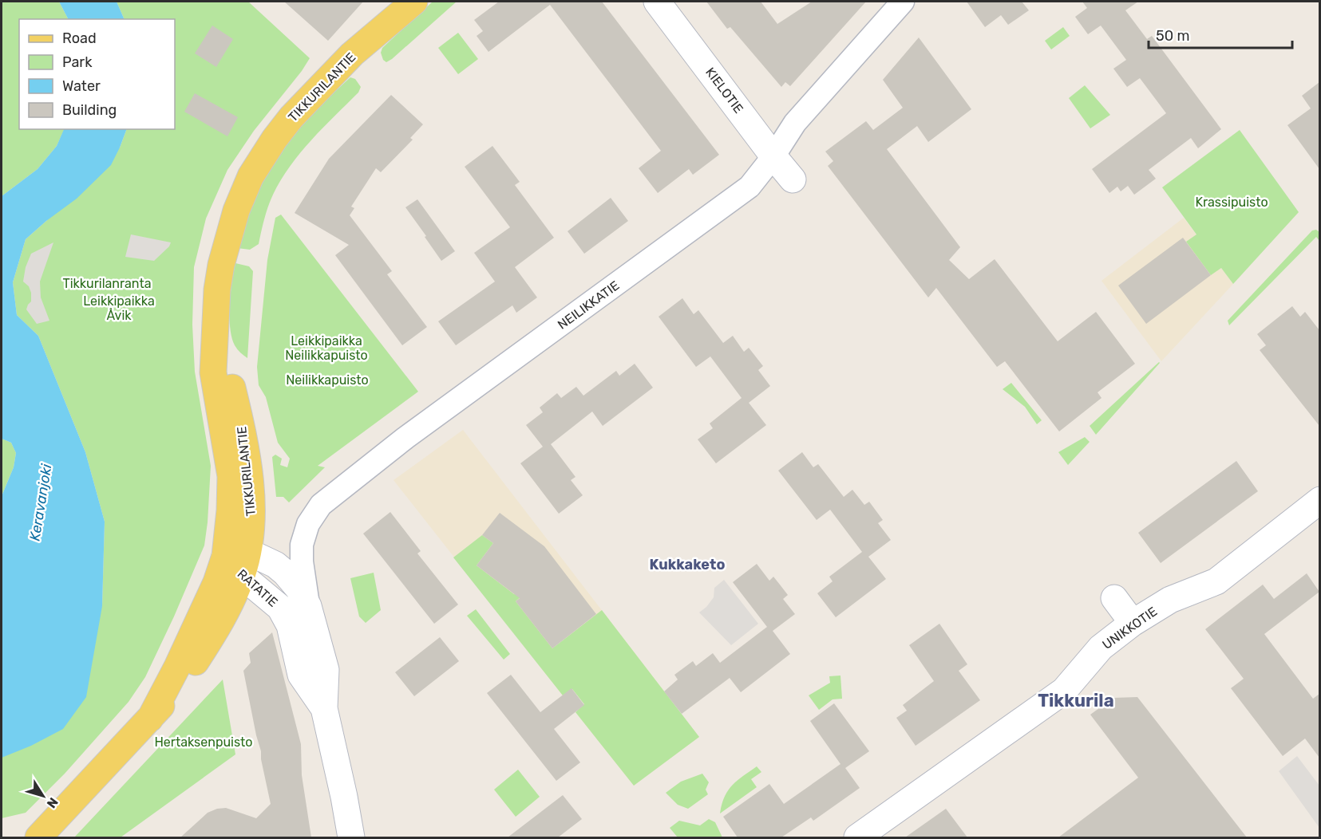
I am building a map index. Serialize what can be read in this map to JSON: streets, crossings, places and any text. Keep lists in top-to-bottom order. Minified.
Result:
{"streets":{"main road":["TIKKURILANTIE"],"street":["KIELOTIE","NEILIKKATIE","RATATIE","UNIKKOTIE"]},"crossings":[["TIKKURILANTIE","RATATIE"],["KIELOTIE","NEILIKKATIE"],["NEILIKKATIE","RATATIE"]],"districts":["Kukkaketo","Tikkurila"],"water":["Keravanjoki"],"parks":["Krassipuisto","Tikkurilanranta","Leikkipaikka Åvik","Leikkipaikka Neilikkapuisto","Neilikkapuisto","Hertaksenpuisto"],"legend":["Road","Park","Water","Building"],"scale_bar":"50 m","north":"bottom right"}
